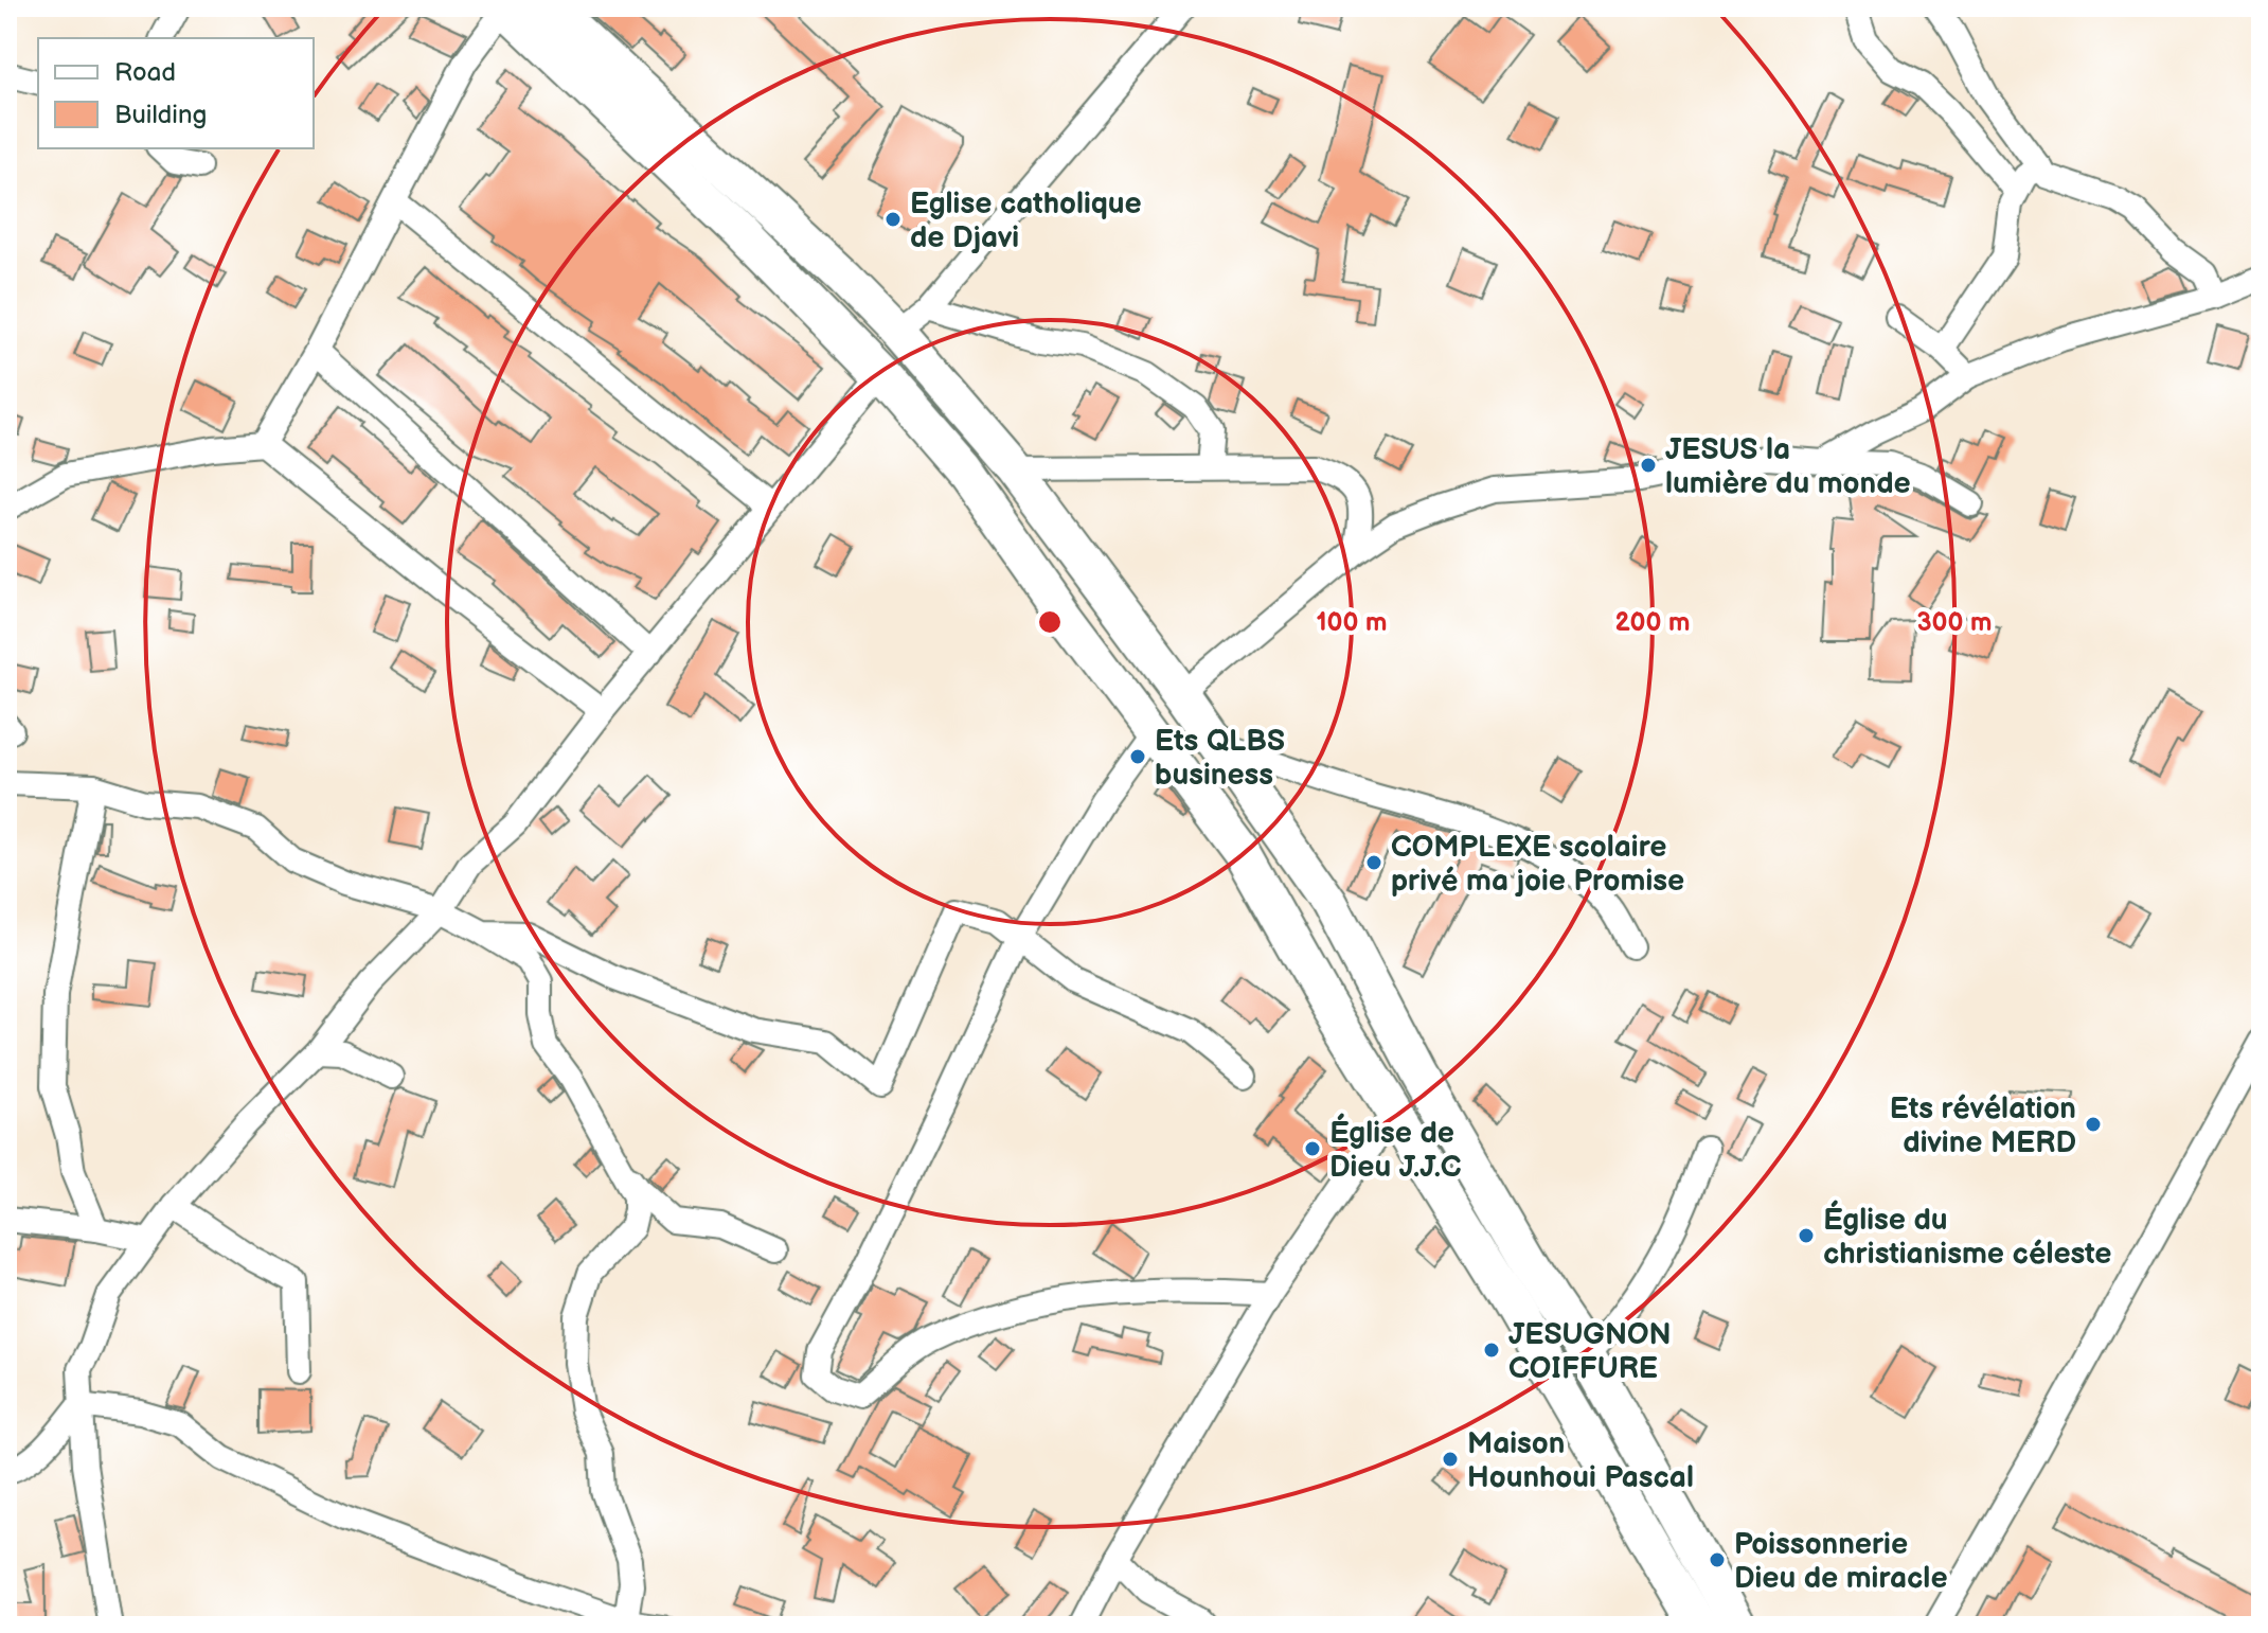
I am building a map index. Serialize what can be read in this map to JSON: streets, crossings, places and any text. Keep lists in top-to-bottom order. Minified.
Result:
{"places":["Eglise catholique de Djavi","JESUS la lumière du monde","Ets QLBS business","COMPLEXE scolaire privé ma joie Promise","Ets révélation divine MERD","Église de Dieu J.J.C","Église du christianisme céleste","JESUGNON COIFFURE","Maison Hounhoui Pascal","Poissonnerie Dieu de miracle"],"legend":["Road","Building"],"rings":["100 m","200 m","300 m"]}
